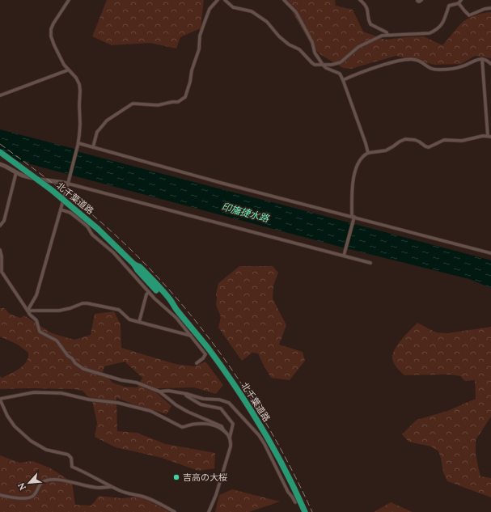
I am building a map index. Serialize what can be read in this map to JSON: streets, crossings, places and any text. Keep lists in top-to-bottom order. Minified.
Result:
{"streets":{"highway":["北千葉道路"]},"water":["印旛捷水路"],"places":["吉高の大桜"],"north":"bottom left"}
